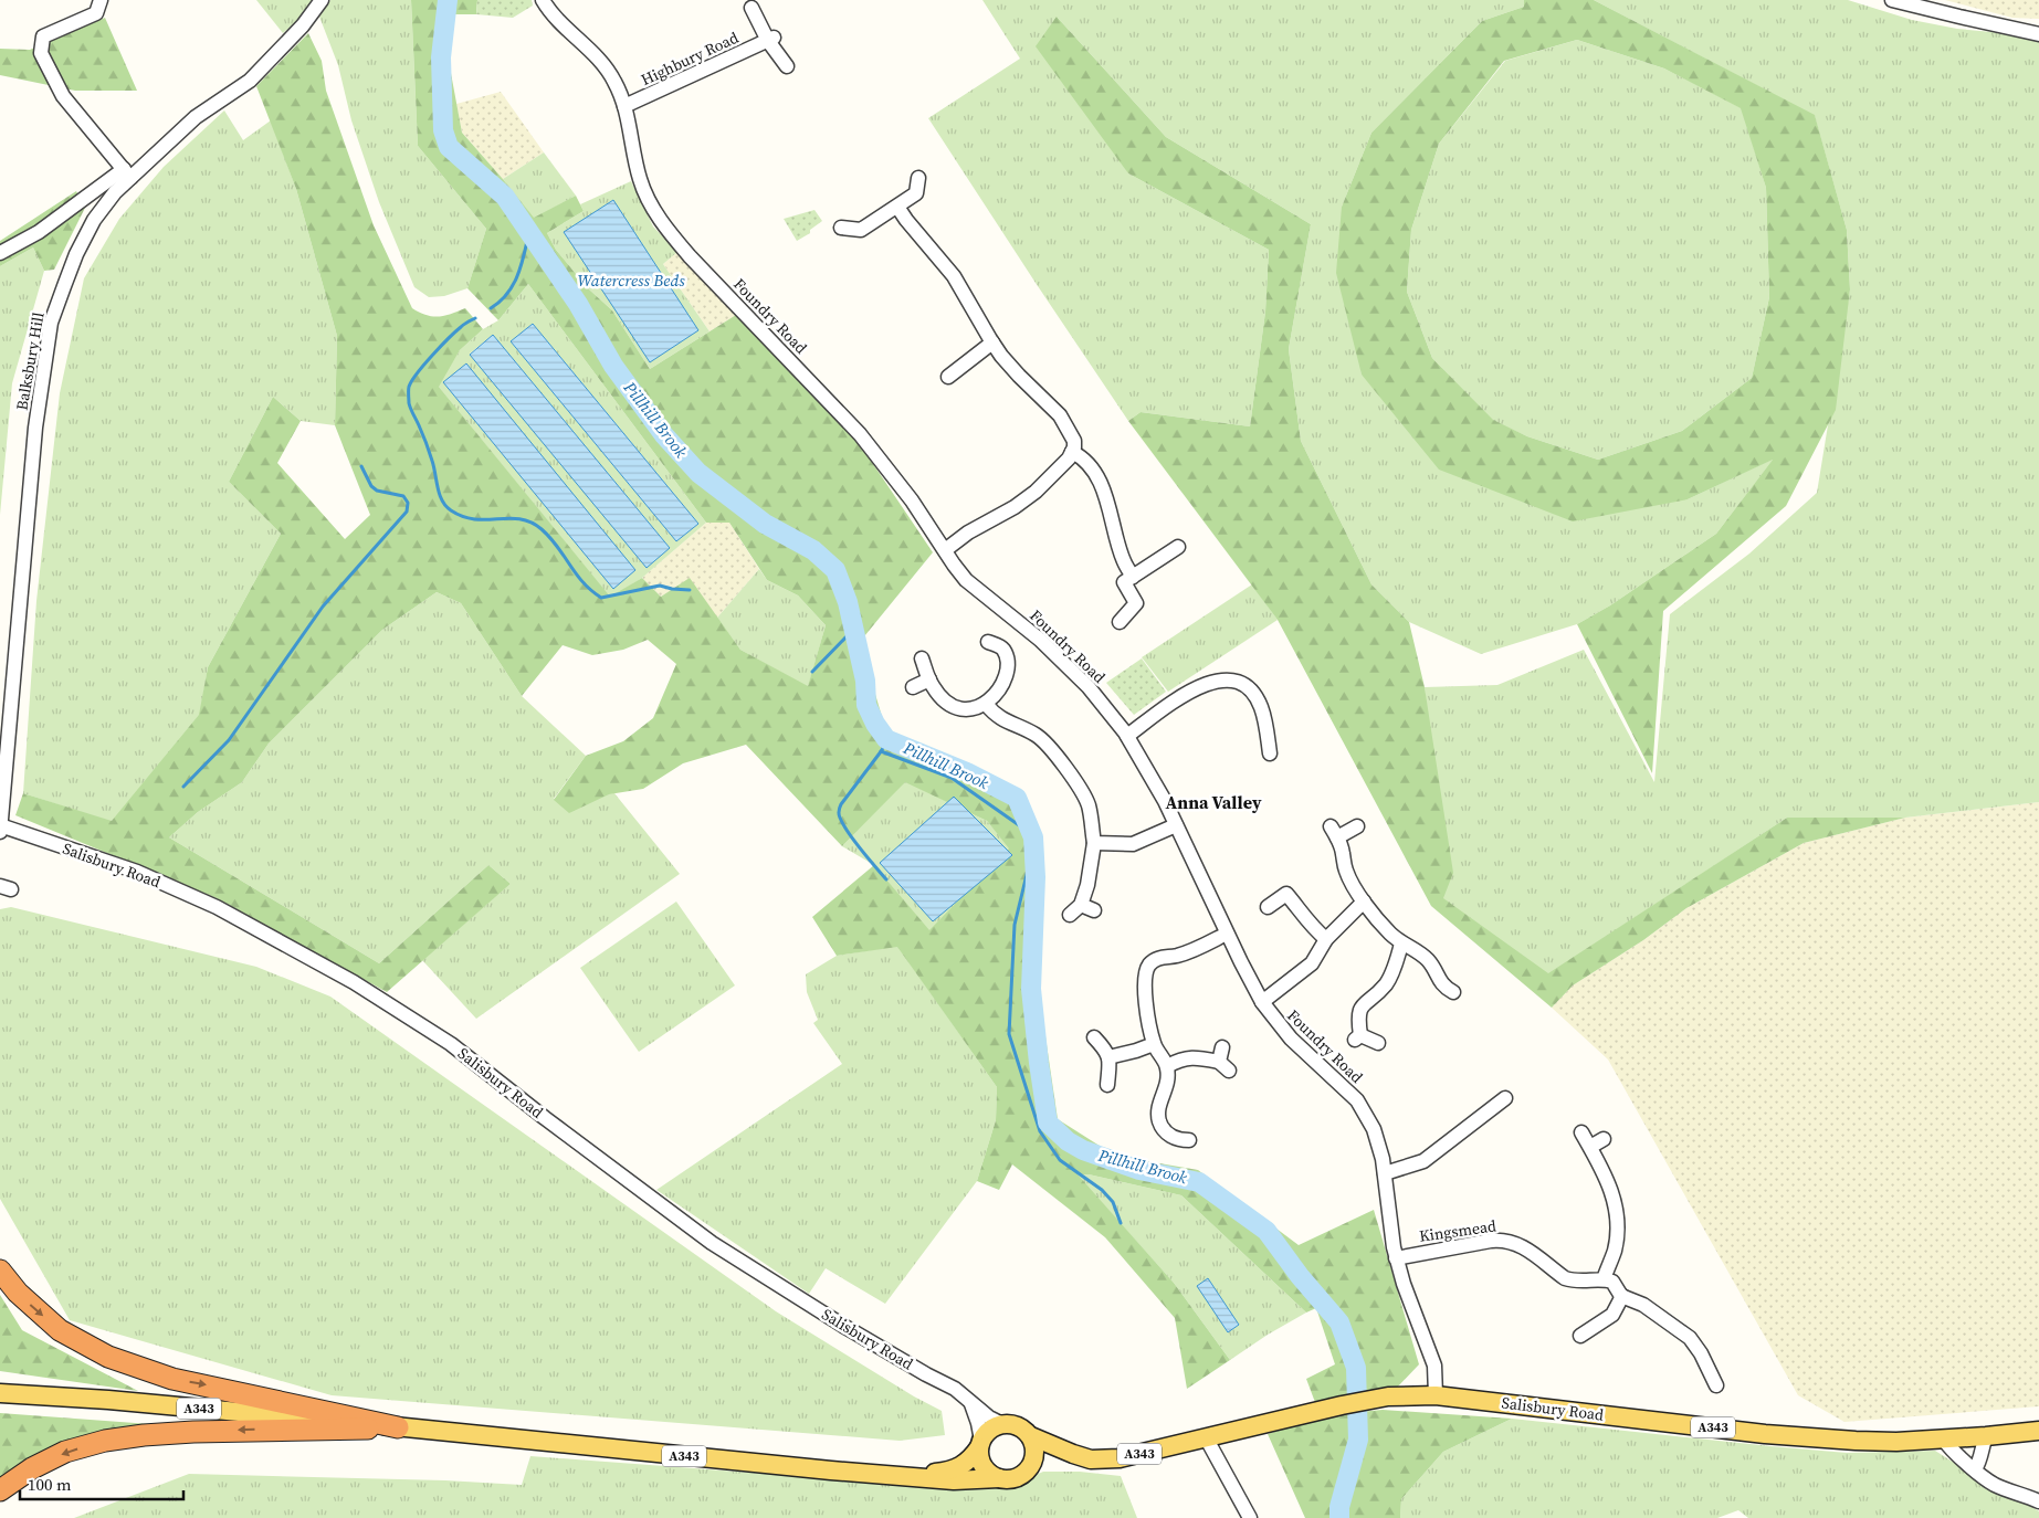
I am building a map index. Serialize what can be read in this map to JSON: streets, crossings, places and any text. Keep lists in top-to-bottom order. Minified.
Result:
{"streets":{"main road":["Salisbury Road","A343"],"street":["Highbury Road","Foundry Road","Balksbury Hill","Kingsmead"]},"crossings":[["Highbury Road","Foundry Road"],["Foundry Road","Salisbury Road"],["Foundry Road","Kingsmead"],["Balksbury Hill","Salisbury Road"],["Salisbury Road","A343"]],"districts":["Anna Valley"],"water":["Watercress Beds","Pillhill Brook"],"scale_bar":"100 m"}
